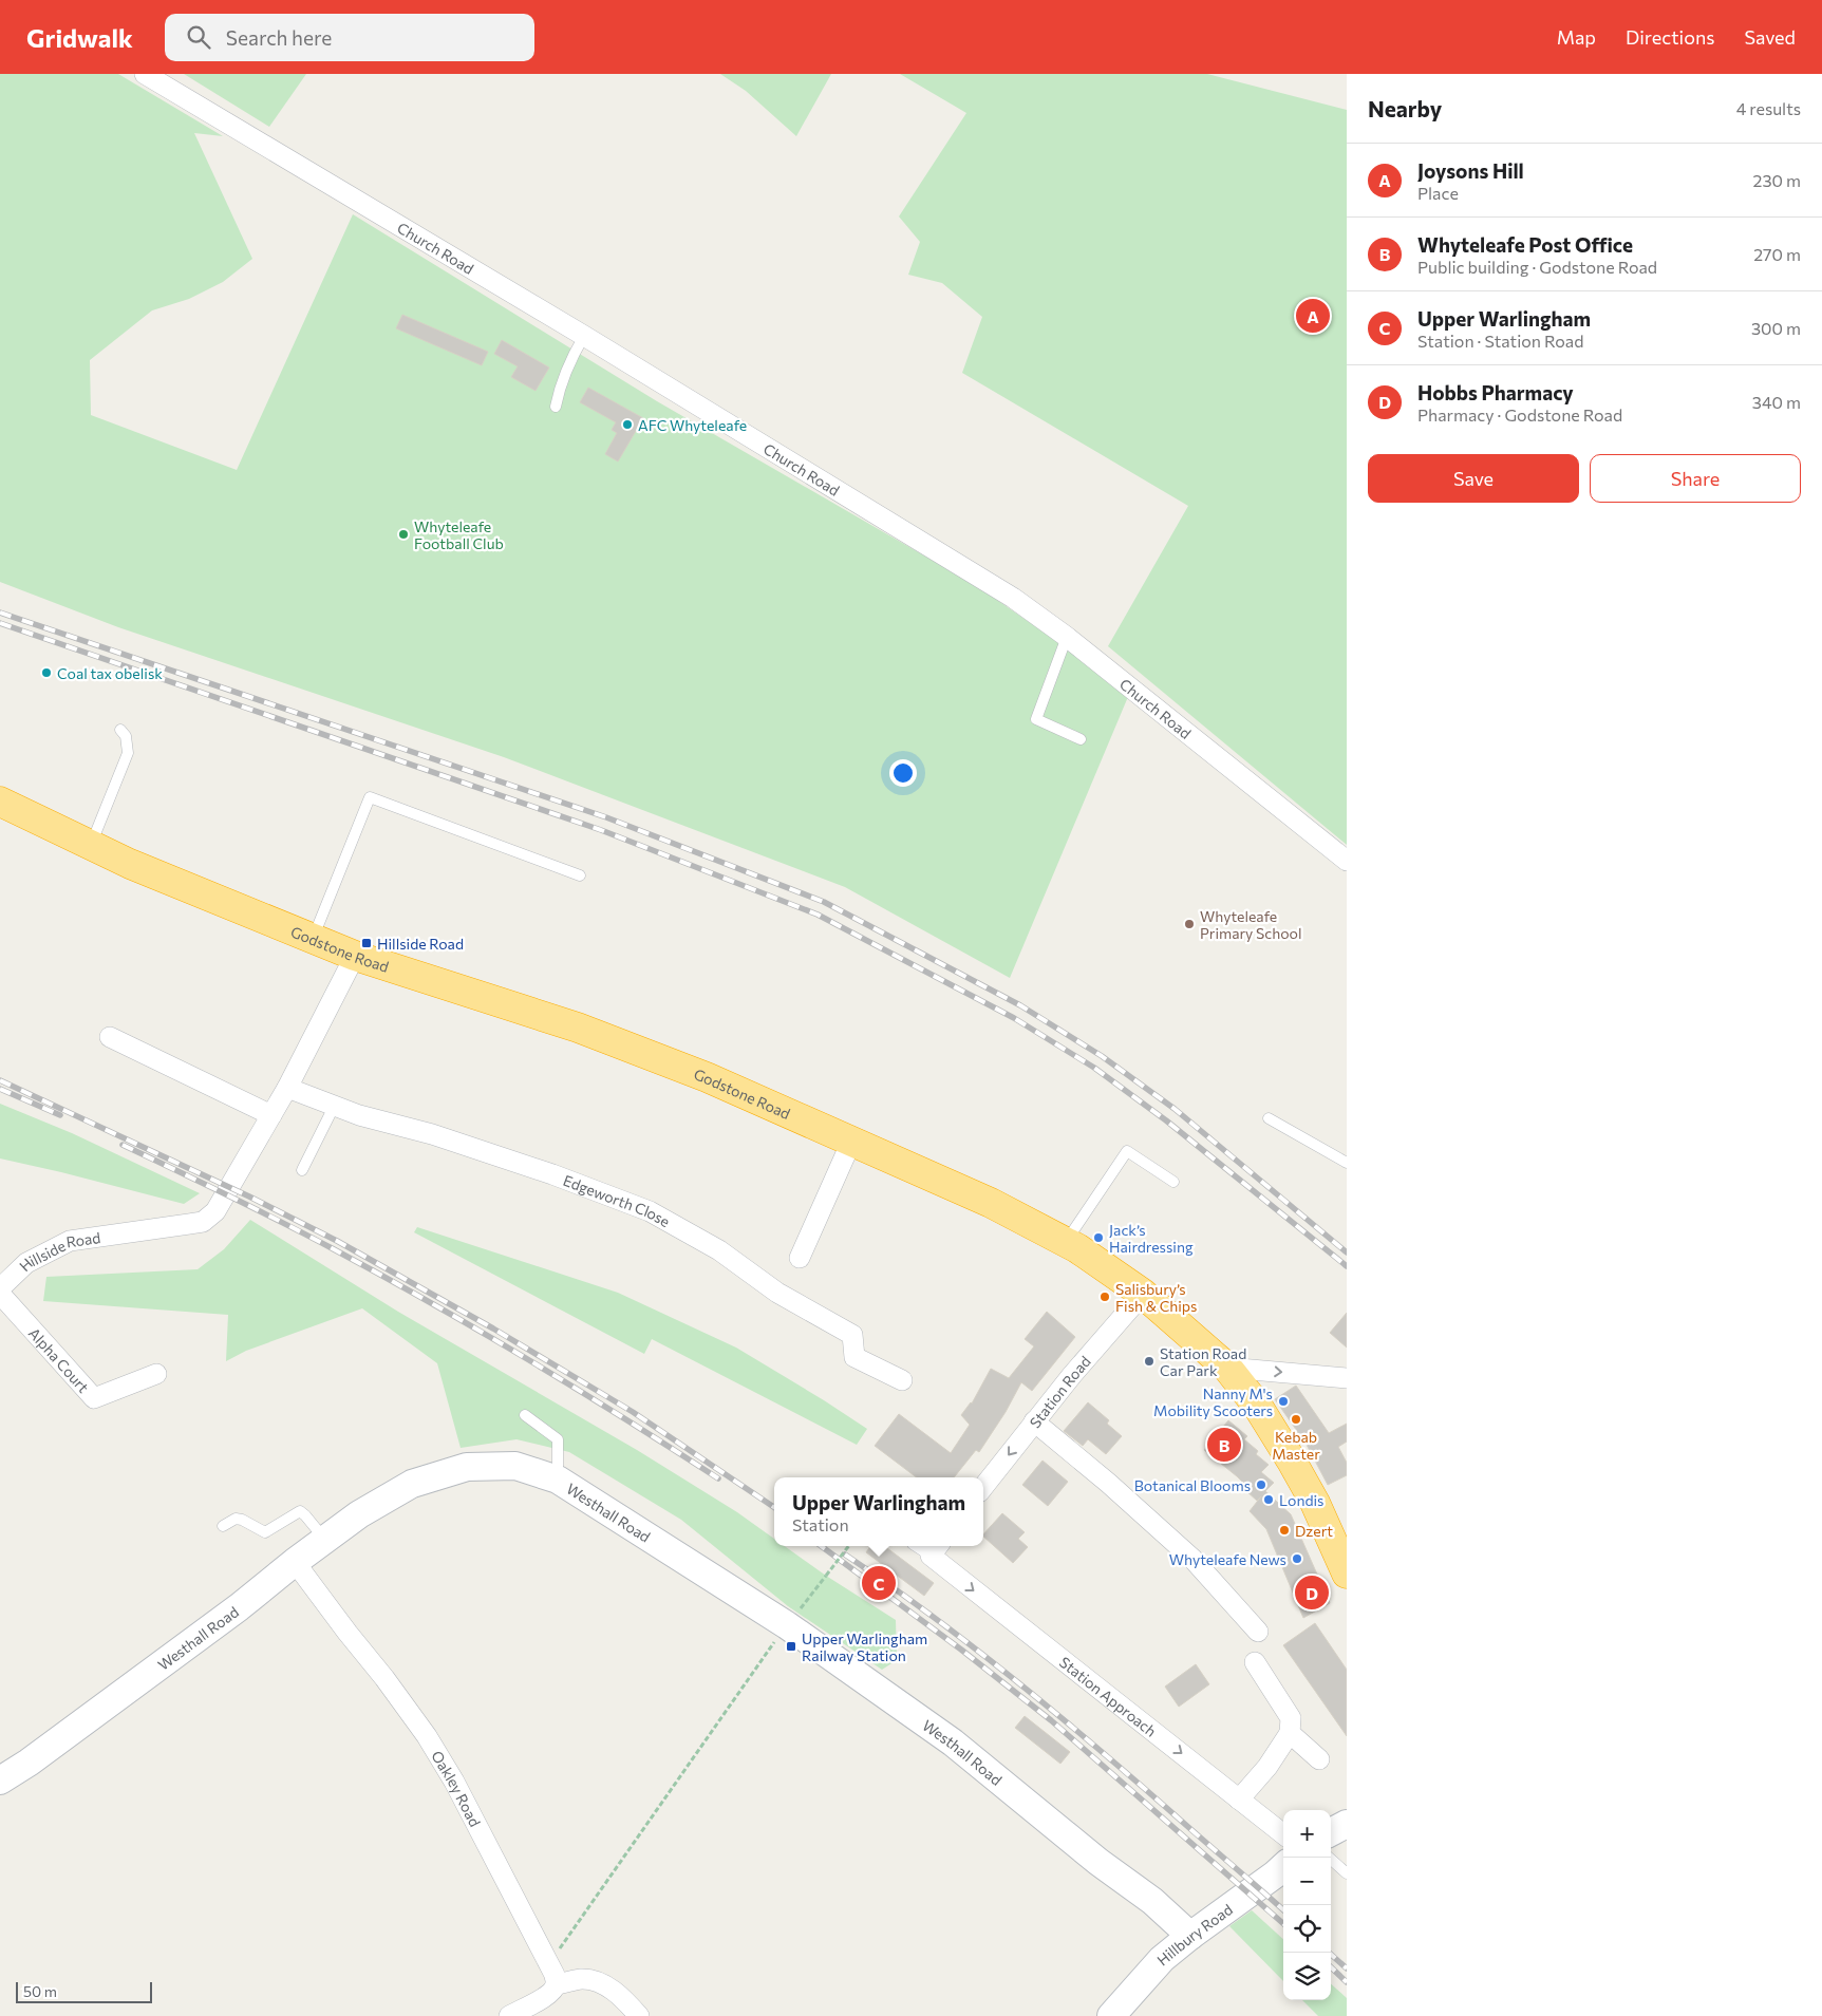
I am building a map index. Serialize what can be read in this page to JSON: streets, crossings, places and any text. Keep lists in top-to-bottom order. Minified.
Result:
{"streets":{"highway":["Godstone Road"],"street":["Church Road","Edgeworth Close","Hillside Road","Alpha Court","Station Road","Westhall Road","Station Approach","Oakley Road","Hillbury Road"]},"crossings":[["Godstone Road","Hillside Road"],["Godstone Road","Station Road"],["Edgeworth Close","Hillside Road"],["Westhall Road","Oakley Road"],["Westhall Road","Hillbury Road"]],"places":{"other":["AFC Whyteleafe","Whyteleafe Football Club","Coal tax obelisk","Whyteleafe Primary School","Jack’s Hairdressing","Salisbury’s Fish & Chips","Station Road Car Park","Nanny M's Mobility Scooters","Kebab Master","Botanical Blooms","Londis","Dzert","Whyteleafe News"],"transit":["Hillside Road","Upper Warlingham Railway Station"]},"scale_bar":"50 m","page":{"header":"Gridwalk","search":"Search here","nav":["Map","Directions","Saved"],"heading":["Nearby","4 results"],"list":[{"mark":"A","name":"Joysons Hill","note":"Place","value":"230 m"},{"mark":"B","name":"Whyteleafe Post Office","note":"Public building · Godstone Road","value":"270 m"},{"mark":"C","name":"Upper Warlingham","note":"Station · Station Road","value":"300 m"},{"mark":"D","name":"Hobbs Pharmacy","note":"Pharmacy · Godstone Road","value":"340 m"}],"pins":["A","B","C","D"],"buttons":["Save","Share"],"popup":["Upper Warlingham","Station"],"map_buttons":["+","−"],"scale":"50 m"}}
